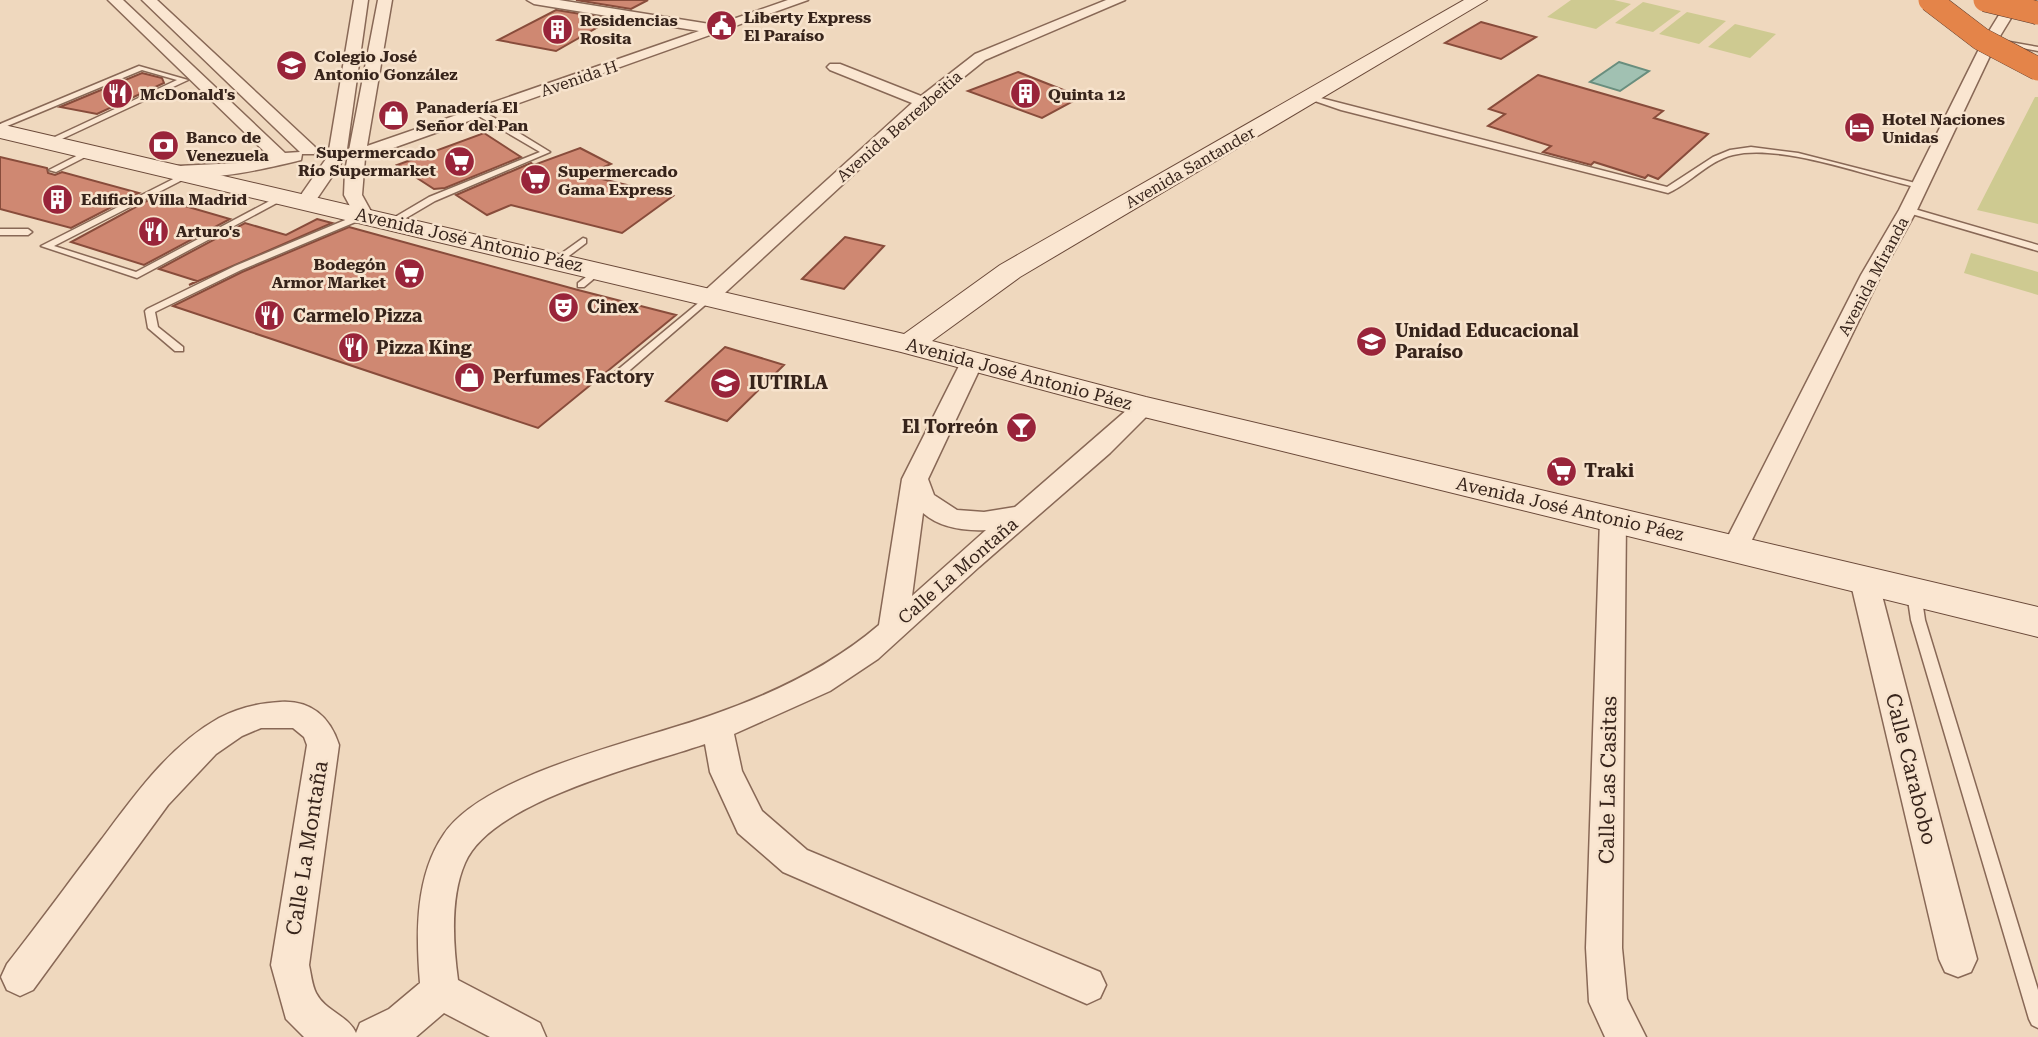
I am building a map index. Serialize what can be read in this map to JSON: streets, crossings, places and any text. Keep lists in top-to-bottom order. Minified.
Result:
{"streets":{"main road":["Avenida Santander","Avenida José Antonio Páez"],"street":["Avenida H","Avenida Berrezbeitia","Avenida Miranda","Calle La Montaña","Calle Carabobo","Calle Las Casitas"]},"crossings":[["Avenida Berrezbeitia","Avenida José Antonio Páez"],["Avenida Santander","Avenida José Antonio Páez"],["Avenida José Antonio Páez","Avenida Miranda"],["Avenida José Antonio Páez","Calle La Montaña"],["Avenida José Antonio Páez","Calle Carabobo"],["Avenida José Antonio Páez","Calle Las Casitas"]],"places":{"public building":["Liberty Express El Paraíso"],"building":["Residencias Rosita","Quinta 12","Edificio Villa Madrid"],"school or university":["Colegio José Antonio González","Unidad Educacional Paraíso","IUTIRLA"],"restaurant":["McDonald's","Arturo's","Carmelo Pizza","Pizza King"],"shop":["Panadería El Señor del Pan","Perfumes Factory"],"hotel":["Hotel Naciones Unidas"],"bank":["Banco de Venezuela"],"supermarket":["Supermercado Río Supermarket","Supermercado Gama Express","Bodegón Armor Market","Traki"],"theatre":["Cinex"],"bar":["El Torreón"]}}
